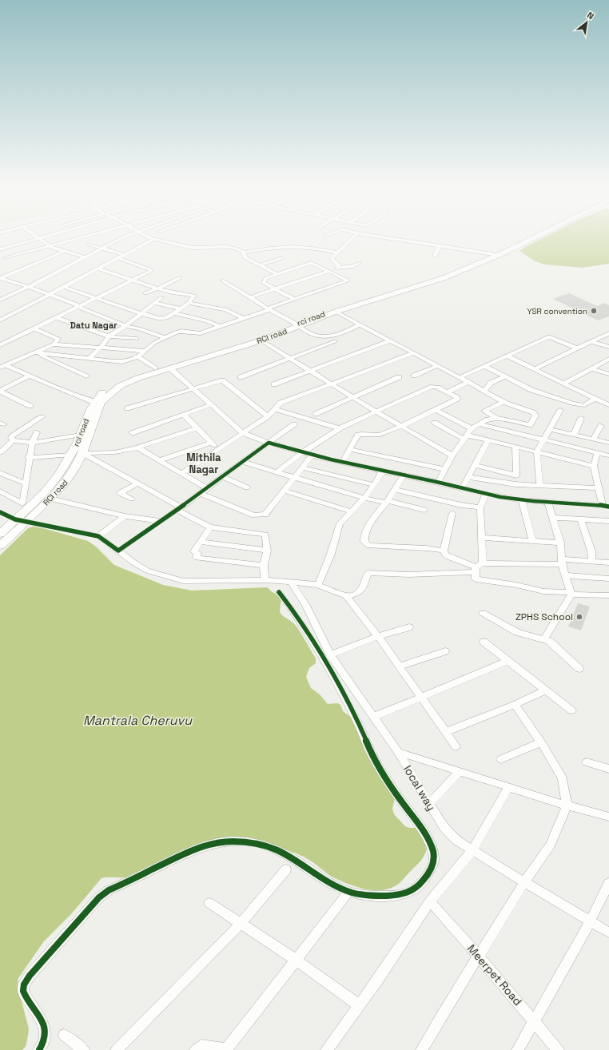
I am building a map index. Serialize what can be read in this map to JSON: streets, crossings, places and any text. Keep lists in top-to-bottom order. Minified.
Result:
{"streets":{"main road":["rci road","RCI road"],"street":["local way","Meerpet Road"]},"crossings":[["rci road","RCI road"]],"districts":["Datu Nagar","Mithila Nagar"],"water":["Mantrala Cheruvu"],"places":["YSR convention","ZPHS School"],"north":"top right"}
